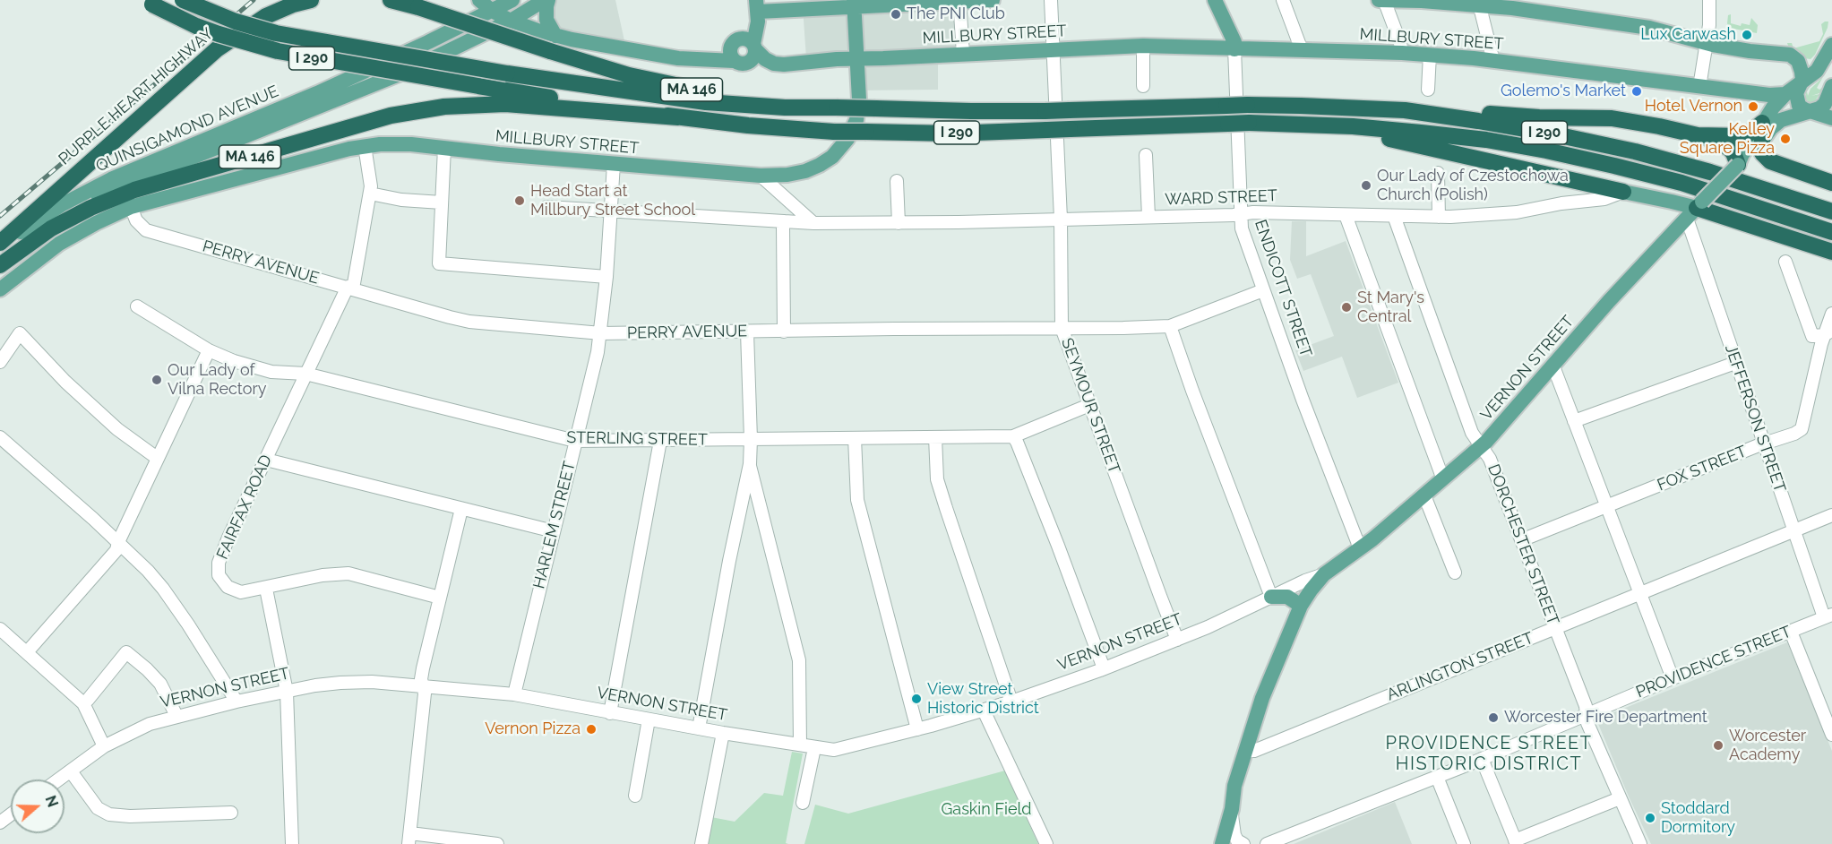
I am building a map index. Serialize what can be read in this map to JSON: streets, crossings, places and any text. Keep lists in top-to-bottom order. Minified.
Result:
{"streets":{"highway":["I 290","MA 146","PURPLE HEART HIGHWAY"],"main road":["MILLBURY STREET","QUINSIGAMOND AVENUE","WARD STREET","ENDICOTT STREET","VERNON STREET"],"street":["PERRY AVENUE","SEYMOUR STREET","JEFFERSON STREET","STERLING STREET","FOX STREET","FAIRFAX ROAD","HARLEM STREET","DORCHESTER STREET","PROVIDENCE STREET","ARLINGTON STREET"]},"crossings":[["MILLBURY STREET","PERRY AVENUE"],["MILLBURY STREET","ENDICOTT STREET"],["MILLBURY STREET","VERNON STREET"],["MILLBURY STREET","SEYMOUR STREET"],["MILLBURY STREET","FAIRFAX ROAD"],["MILLBURY STREET","HARLEM STREET"],["I 290","MA 146"],["MA 146","QUINSIGAMOND AVENUE"],["PURPLE HEART HIGHWAY","QUINSIGAMOND AVENUE"],["WARD STREET","ENDICOTT STREET"],["WARD STREET","VERNON STREET"],["WARD STREET","SEYMOUR STREET"],["WARD STREET","JEFFERSON STREET"],["WARD STREET","HARLEM STREET"],["WARD STREET","DORCHESTER STREET"],["PERRY AVENUE","ENDICOTT STREET"],["PERRY AVENUE","SEYMOUR STREET"],["PERRY AVENUE","FAIRFAX ROAD"],["PERRY AVENUE","HARLEM STREET"],["ENDICOTT STREET","VERNON STREET"],["VERNON STREET","SEYMOUR STREET"],["VERNON STREET","JEFFERSON STREET"],["VERNON STREET","HARLEM STREET"],["VERNON STREET","DORCHESTER STREET"],["VERNON STREET","ARLINGTON STREET"],["SEYMOUR STREET","STERLING STREET"],["JEFFERSON STREET","FOX STREET"],["JEFFERSON STREET","PROVIDENCE STREET"],["JEFFERSON STREET","ARLINGTON STREET"],["STERLING STREET","FAIRFAX ROAD"],["STERLING STREET","HARLEM STREET"],["FOX STREET","DORCHESTER STREET"],["DORCHESTER STREET","PROVIDENCE STREET"],["DORCHESTER STREET","ARLINGTON STREET"]],"districts":["PROVIDENCE STREET HISTORIC DISTRICT"],"parks":["Gaskin Field"],"places":["The PNI Club","Lux Carwash","Golemo's Market","Hotel Vernon","Kelley Square Pizza","Our Lady of Czestochowa Church (Polish)","Head Start at Millbury Street School","St Mary's Central","Our Lady of Vilna Rectory","View Street Historic District","Worcester Fire Department","Vernon Pizza","Worcester Academy","Stoddard Dormitory"],"north":"right"}
